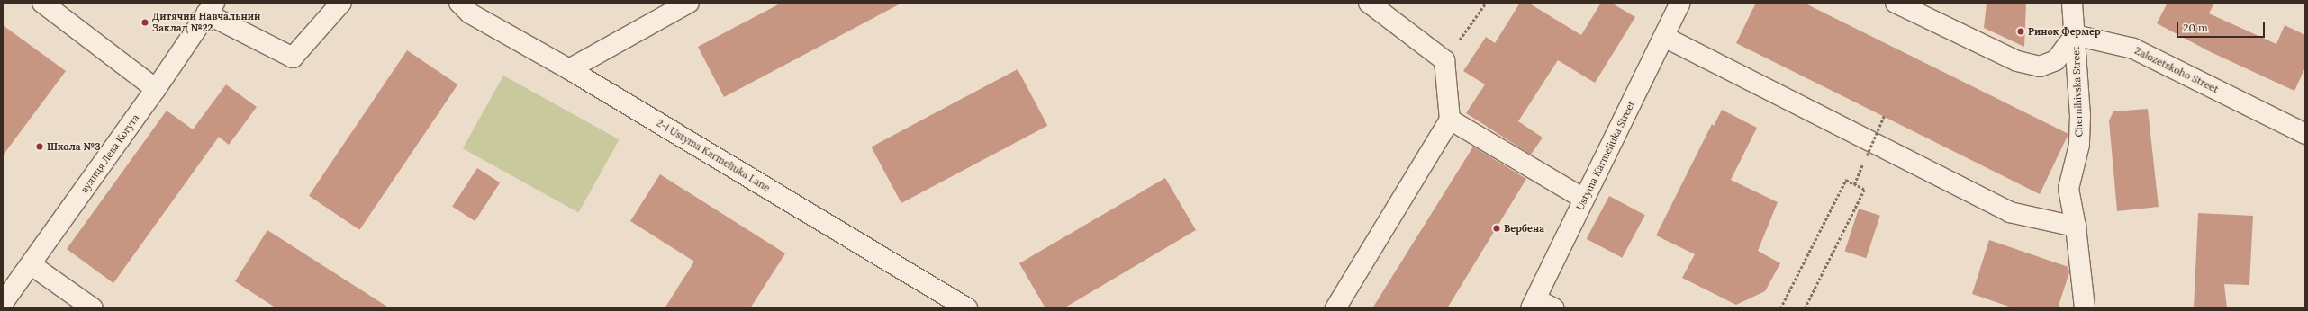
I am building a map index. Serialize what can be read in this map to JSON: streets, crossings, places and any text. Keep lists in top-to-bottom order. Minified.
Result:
{"streets":{"street":["Zalozetskoho Street","Chernihivska Street","вулиця Лева Когута","2-i Ustyma Karmeliuka Lane","Ustyma Karmeliuka Street"]},"crossings":[["Zalozetskoho Street","Chernihivska Street"]],"places":["Дитячий Навчальний Заклад №22","Ринок Фермер","Школа №3","Вербена"],"scale_bar":"20 m"}
